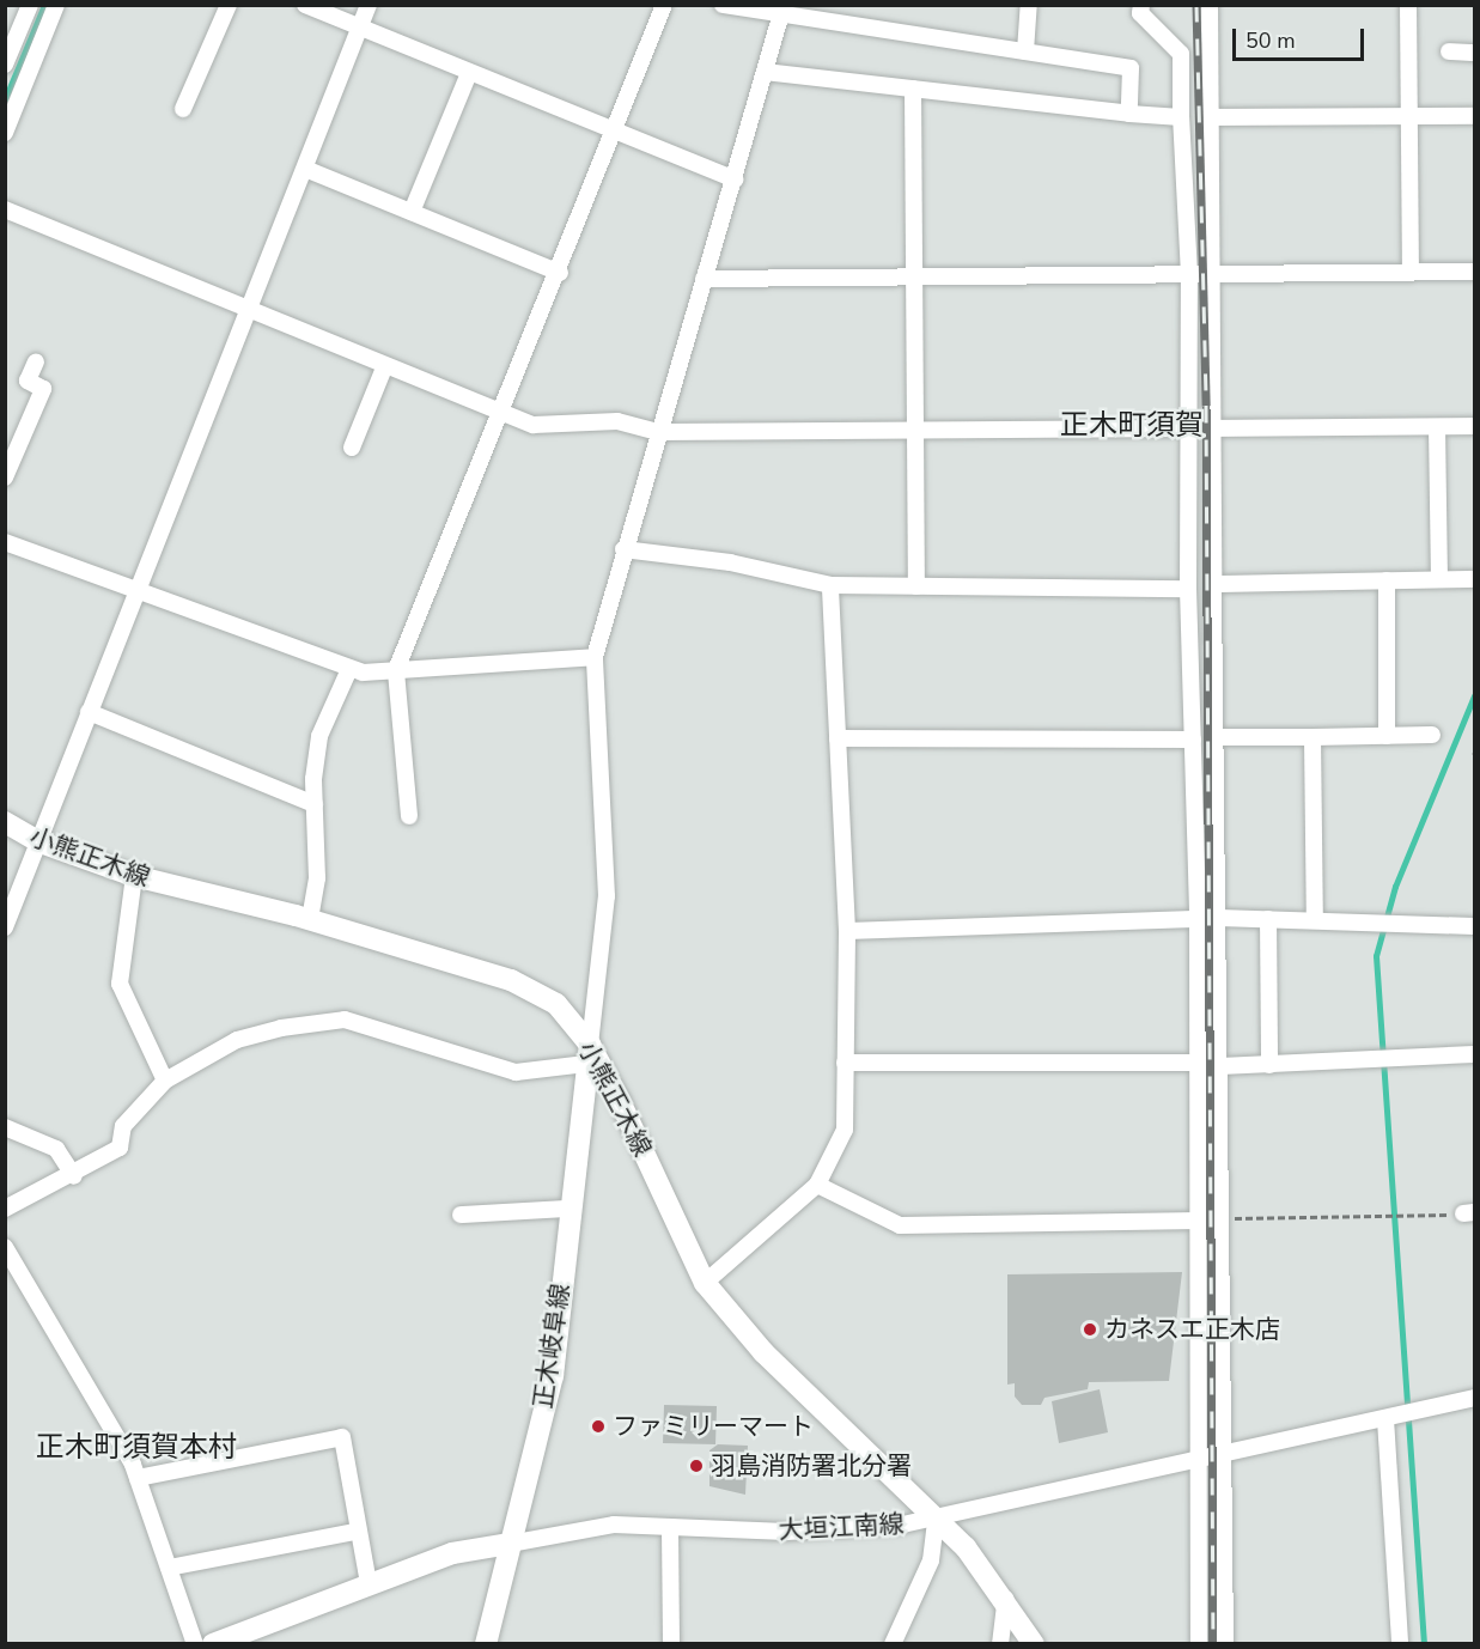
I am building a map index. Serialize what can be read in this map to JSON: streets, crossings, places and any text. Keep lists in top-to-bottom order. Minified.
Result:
{"streets":{"main road":["小熊正木線","正木岐阜線","大垣江南線"]},"crossings":[["小熊正木線","正木岐阜線"],["小熊正木線","大垣江南線"],["正木岐阜線","大垣江南線"]],"districts":["正木町須賀","正木町須賀本村"],"places":["カネスエ正木店","ファミリーマート","羽島消防署北分署"],"scale_bar":"50 m"}
